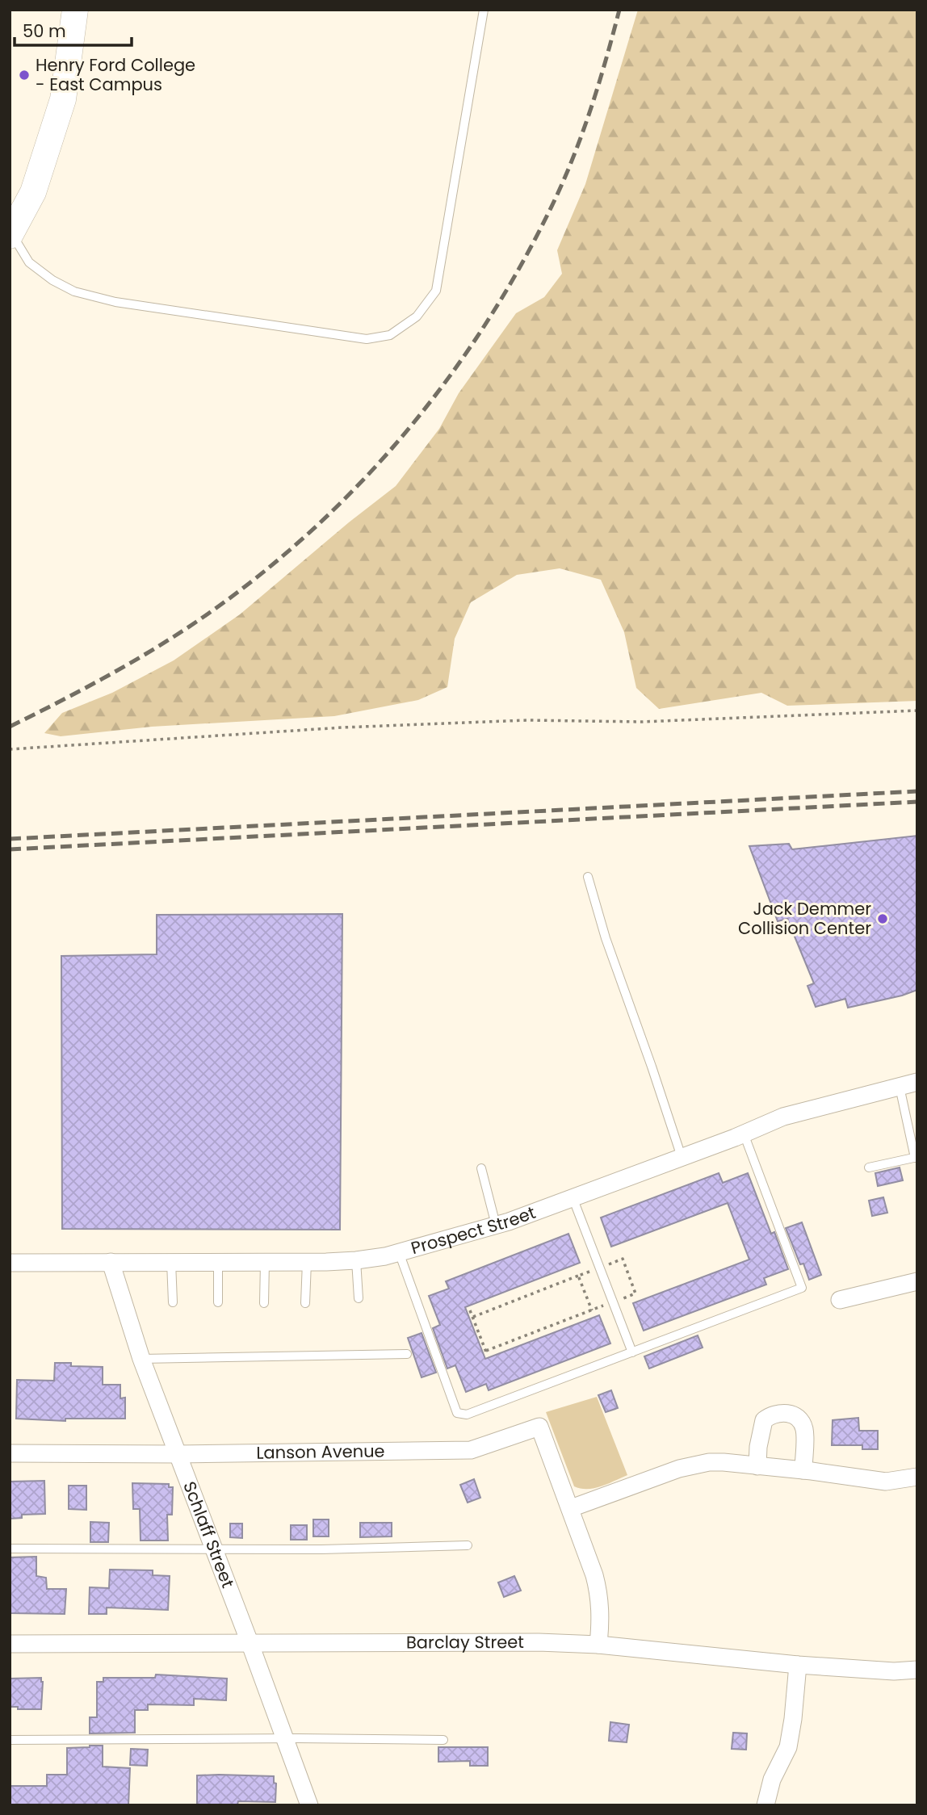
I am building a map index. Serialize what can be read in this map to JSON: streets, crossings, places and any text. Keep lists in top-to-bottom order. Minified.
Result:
{"streets":{"street":["Prospect Street","Lanson Avenue","Schlaff Street","Barclay Street"]},"crossings":[["Prospect Street","Schlaff Street"],["Lanson Avenue","Schlaff Street"],["Lanson Avenue","Barclay Street"],["Schlaff Street","Barclay Street"]],"places":["Henry Ford College - East Campus","Jack Demmer Collision Center"],"scale_bar":"50 m"}
